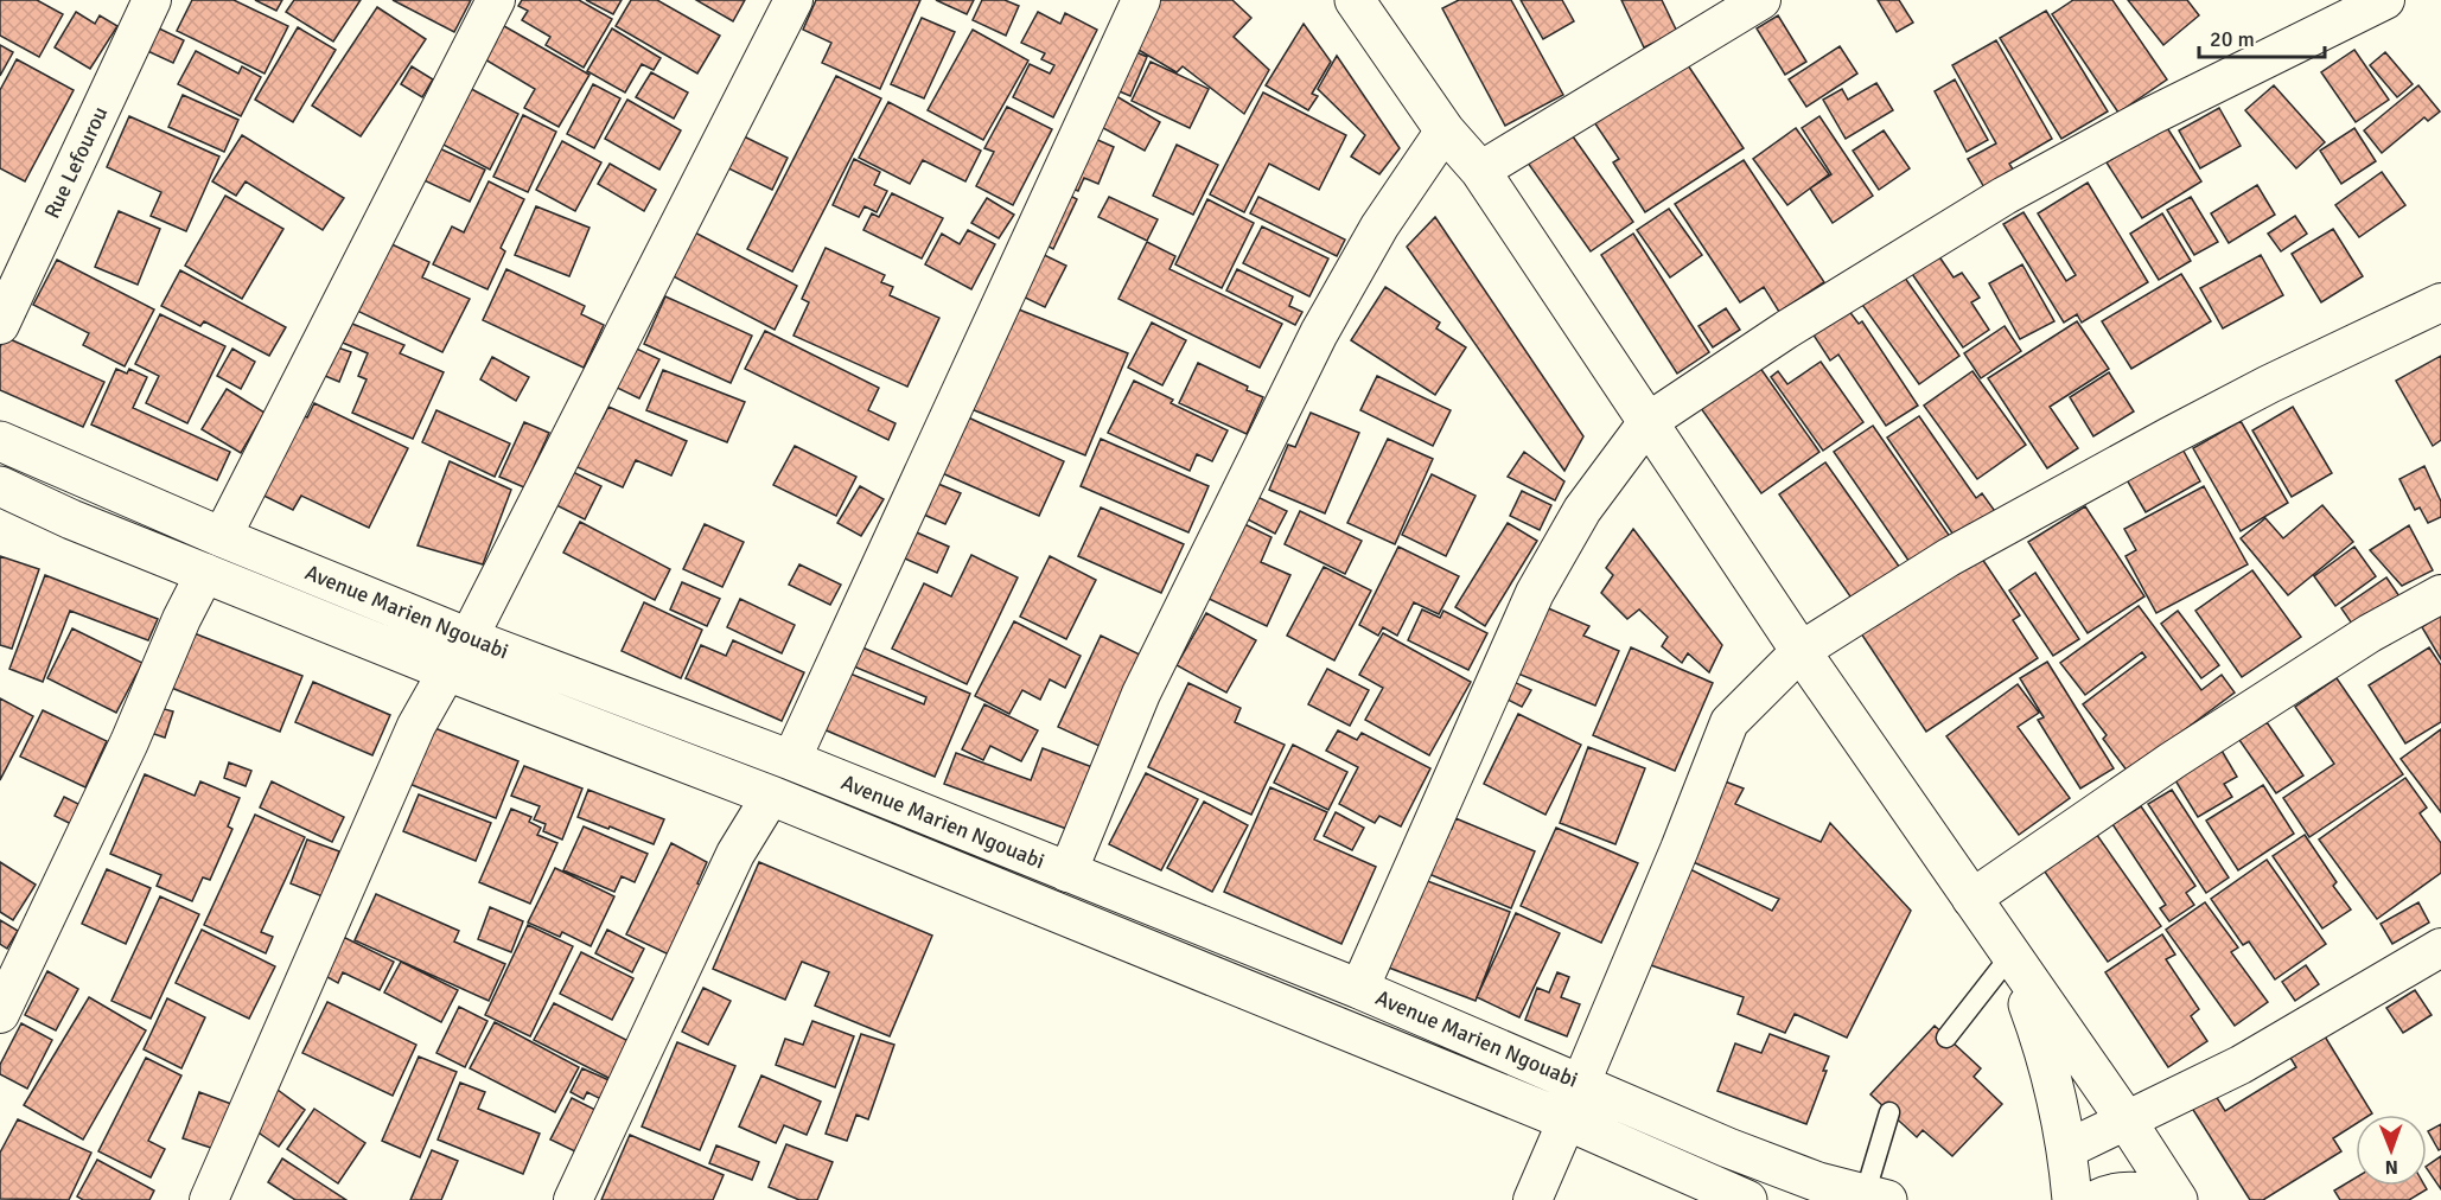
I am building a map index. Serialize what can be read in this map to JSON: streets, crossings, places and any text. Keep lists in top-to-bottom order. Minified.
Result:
{"streets":{"main road":["Avenue Marien Ngouabi"],"street":["Rue Lefourou"]},"scale_bar":"20 m","north":"bottom"}
